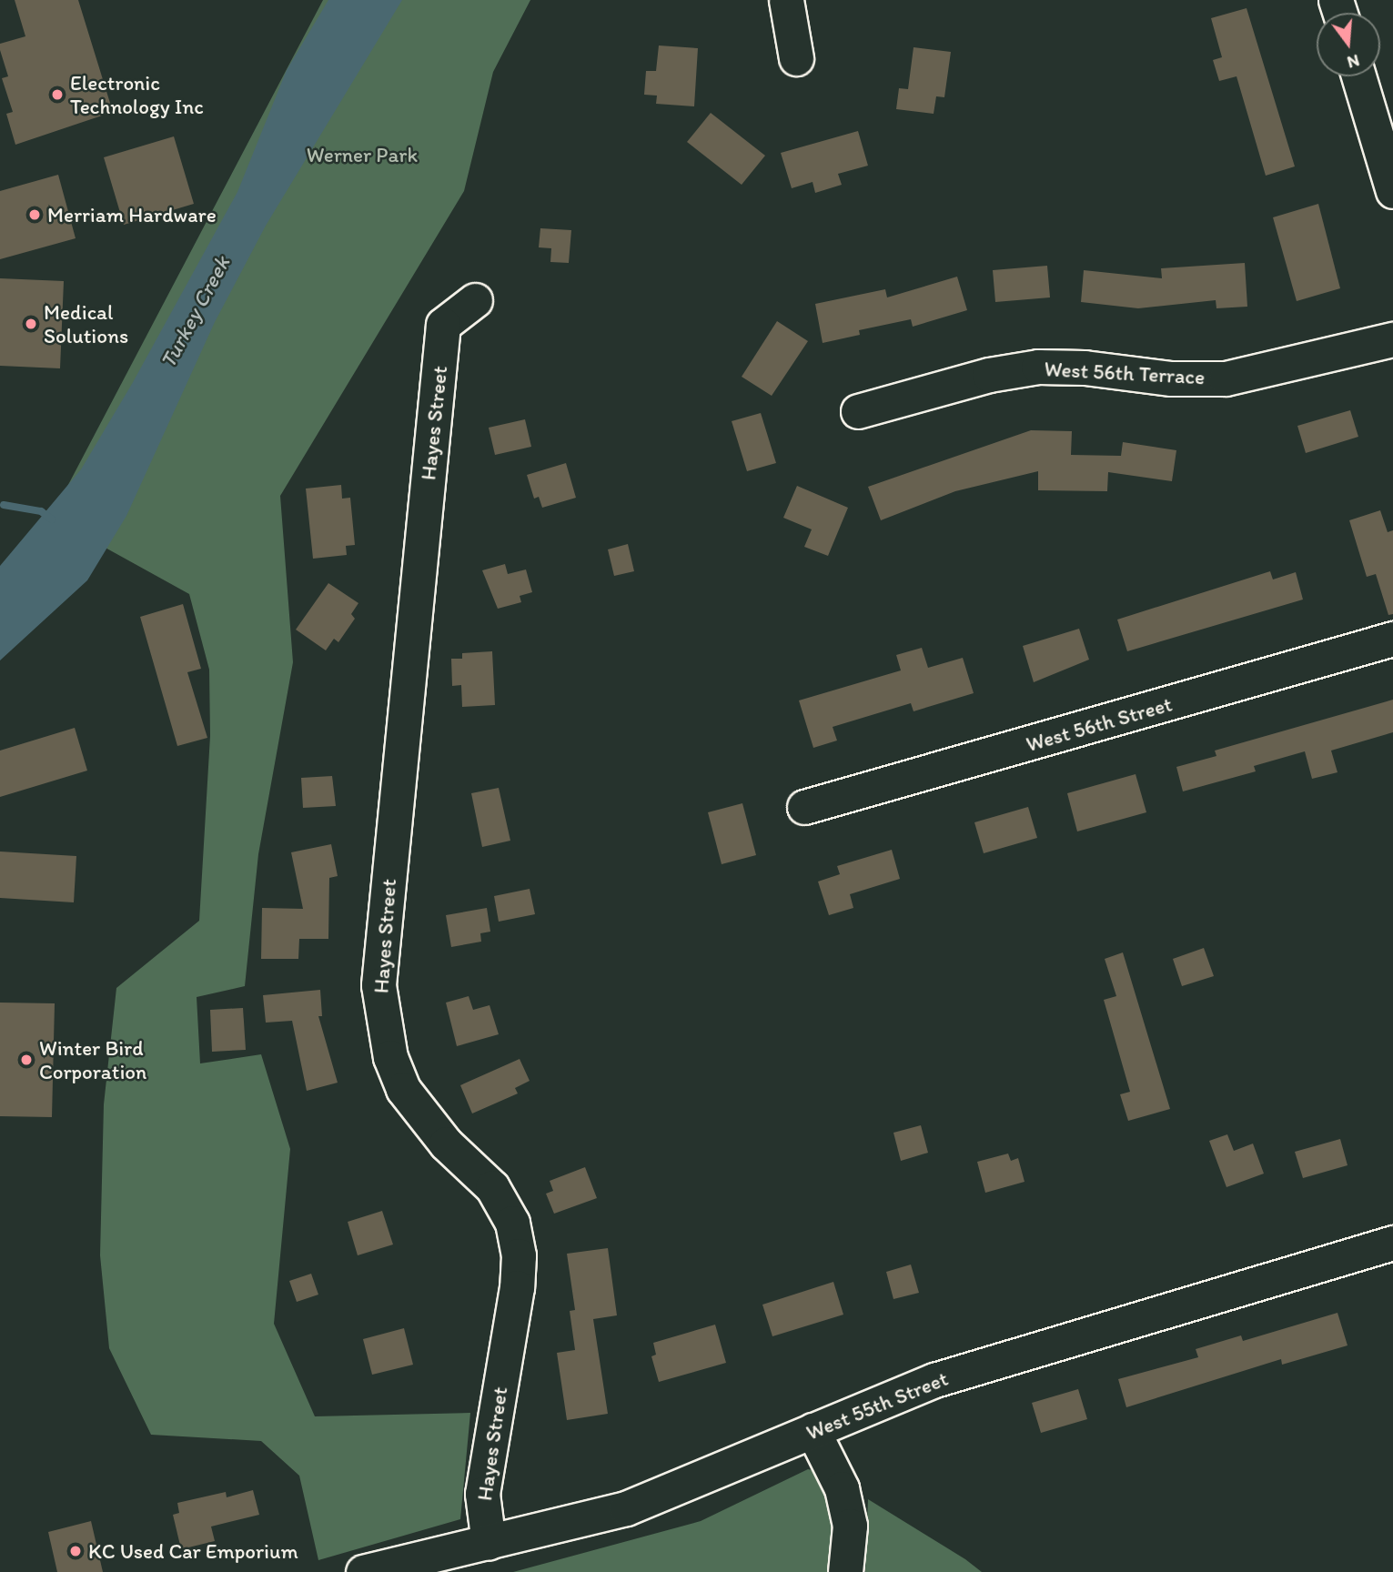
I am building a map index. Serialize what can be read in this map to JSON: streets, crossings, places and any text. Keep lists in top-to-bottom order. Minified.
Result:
{"streets":{"street":["West 56th Terrace","Hayes Street","West 56th Street","West 55th Street"]},"crossings":[["Hayes Street","West 55th Street"]],"water":["Turkey Creek"],"parks":["Werner Park"],"places":["Electronic Technology Inc","Merriam Hardware","Medical Solutions","Winter Bird Corporation","KC Used Car Emporium"],"north":"bottom"}
